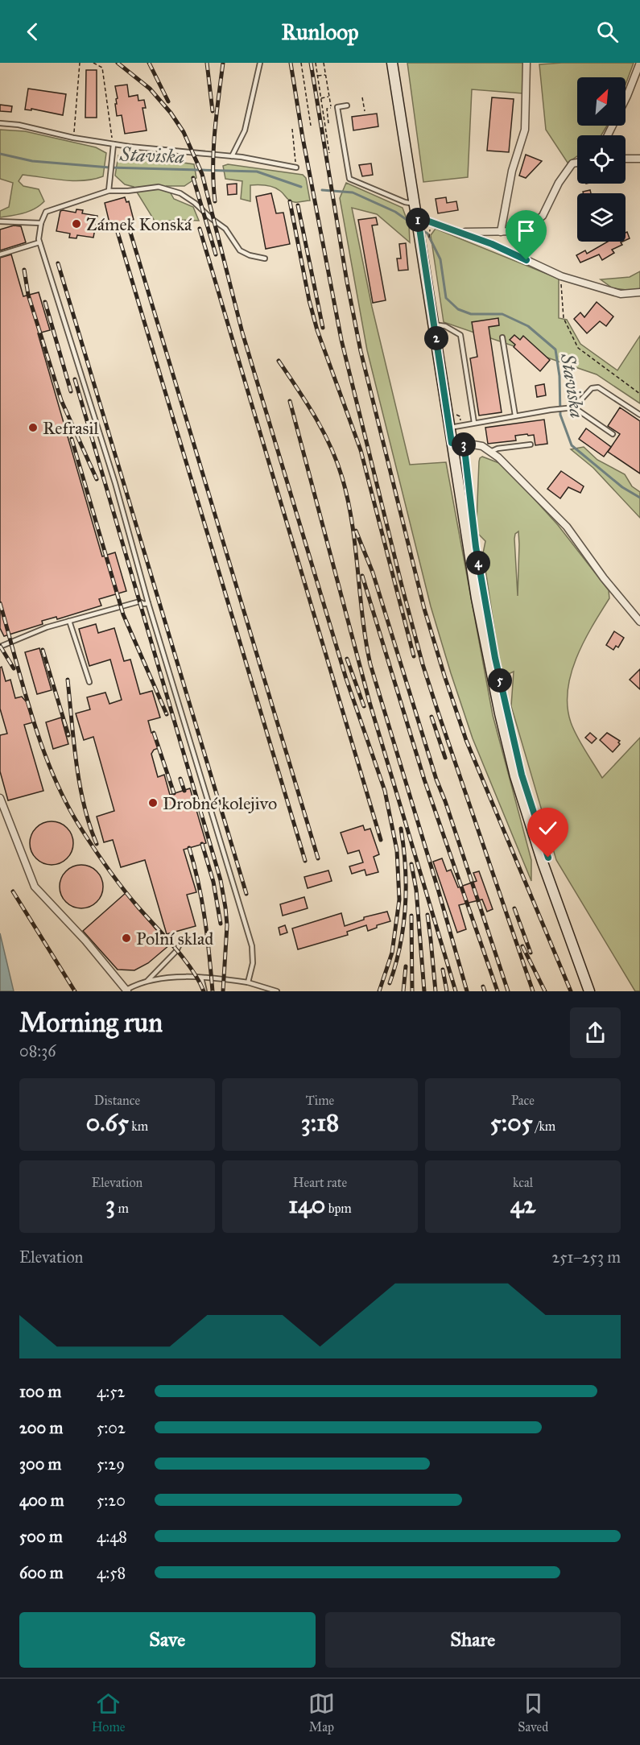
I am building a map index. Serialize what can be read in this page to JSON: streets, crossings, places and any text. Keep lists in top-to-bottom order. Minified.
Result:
{"water":["Staviska"],"places":["Zámek Konská","Refrasil","Drobné kolejivo","Polní sklad"],"north":"top right","page":{"header":"Runloop","pins":["1","2","3","4","5"],"heading":["Morning run","08:36"],"stats":[["Distance","0.65 km"],["Time","3:18"],["Pace","5:05 /km"],["Elevation","3 m"],["Heart rate","140 bpm"],["kcal","42"]],"chart":["Elevation","251–253 m"],"list":[{"name":"100 m","note":"4:52"},{"name":"200 m","note":"5:02"},{"name":"300 m","note":"5:29"},{"name":"400 m","note":"5:20"},{"name":"500 m","note":"4:48"},{"name":"600 m","note":"4:58"}],"buttons":["Save","Share"],"tabs":["Home","Map","Saved"]}}
